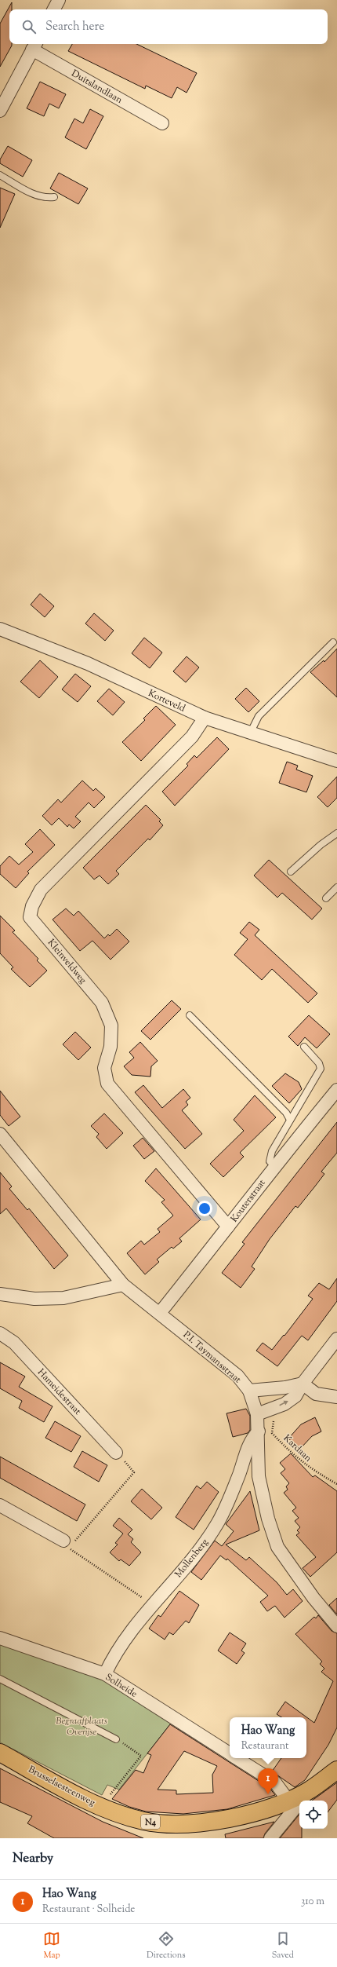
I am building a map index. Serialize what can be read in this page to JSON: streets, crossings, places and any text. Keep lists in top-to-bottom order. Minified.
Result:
{"streets":{"main road":["Brusselsesteenweg","N4"],"street":["Duitslandlaan","Korteveld","Kleinveldweg","Kouterstraat","P.I. Taymansstraat","Hameidestraat","Mollenberg","Solheide"],"path":["Kardaan"]},"crossings":[["Korteveld","Kleinveldweg"],["Kleinveldweg","Kouterstraat"],["Kouterstraat","P.I. Taymansstraat"],["P.I. Taymansstraat","Mollenberg"],["Mollenberg","Solheide"],["Solheide","Brusselsesteenweg"]],"parks":["Begraafplaats Overijse"],"page":{"search":"Search here","popup":["Hao Wang","Restaurant"],"pins":"1","heading":"Nearby","list":[{"mark":"1","name":"Hao Wang","note":"Restaurant · Solheide","value":"310 m"}],"nav":["Map","Directions","Saved"]}}
